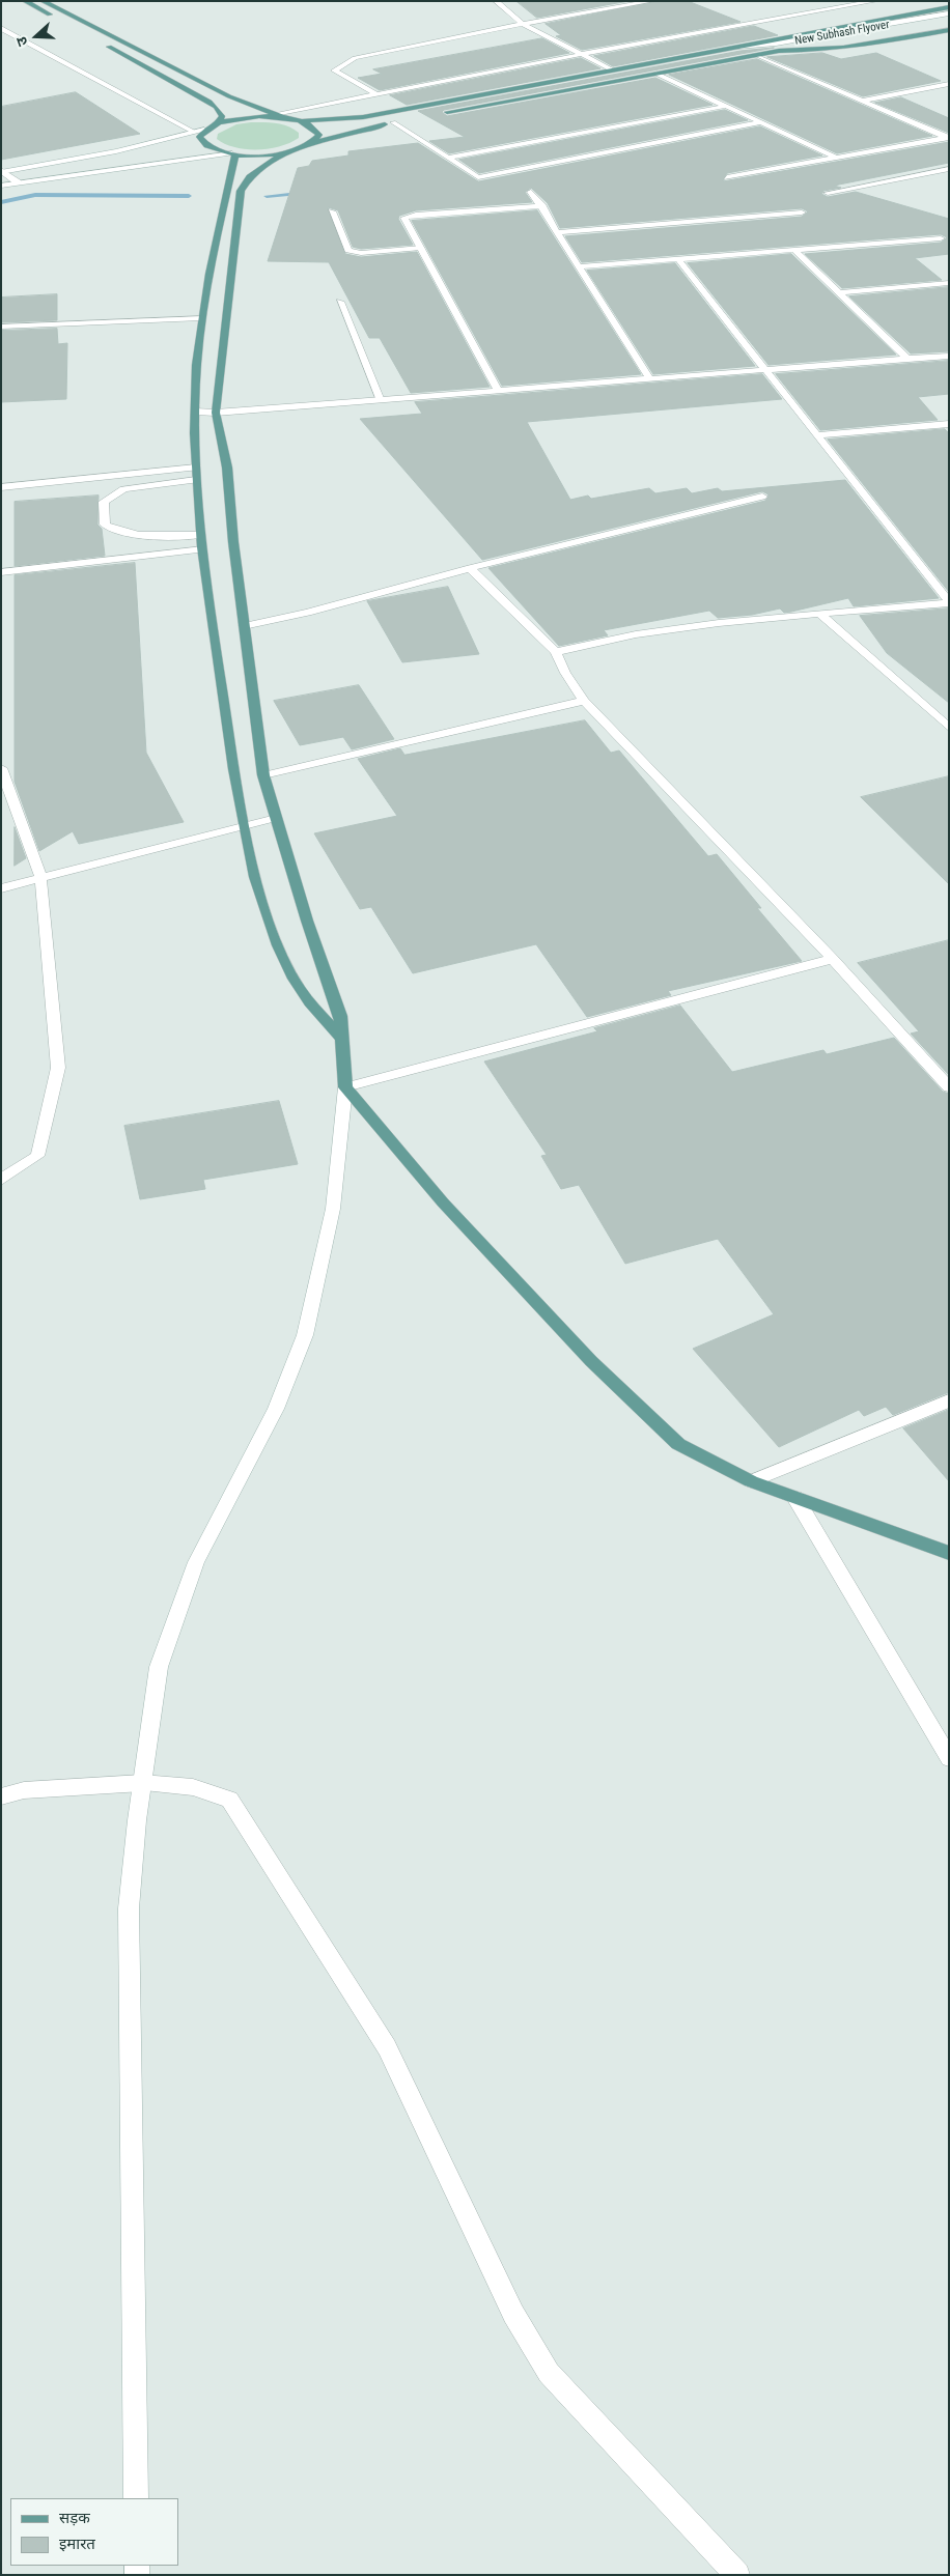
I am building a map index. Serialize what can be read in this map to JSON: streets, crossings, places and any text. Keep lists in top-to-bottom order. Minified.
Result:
{"streets":{"street":["New Subhash Flyover"]},"legend":["सड़क","इमारत"],"north":"left"}
